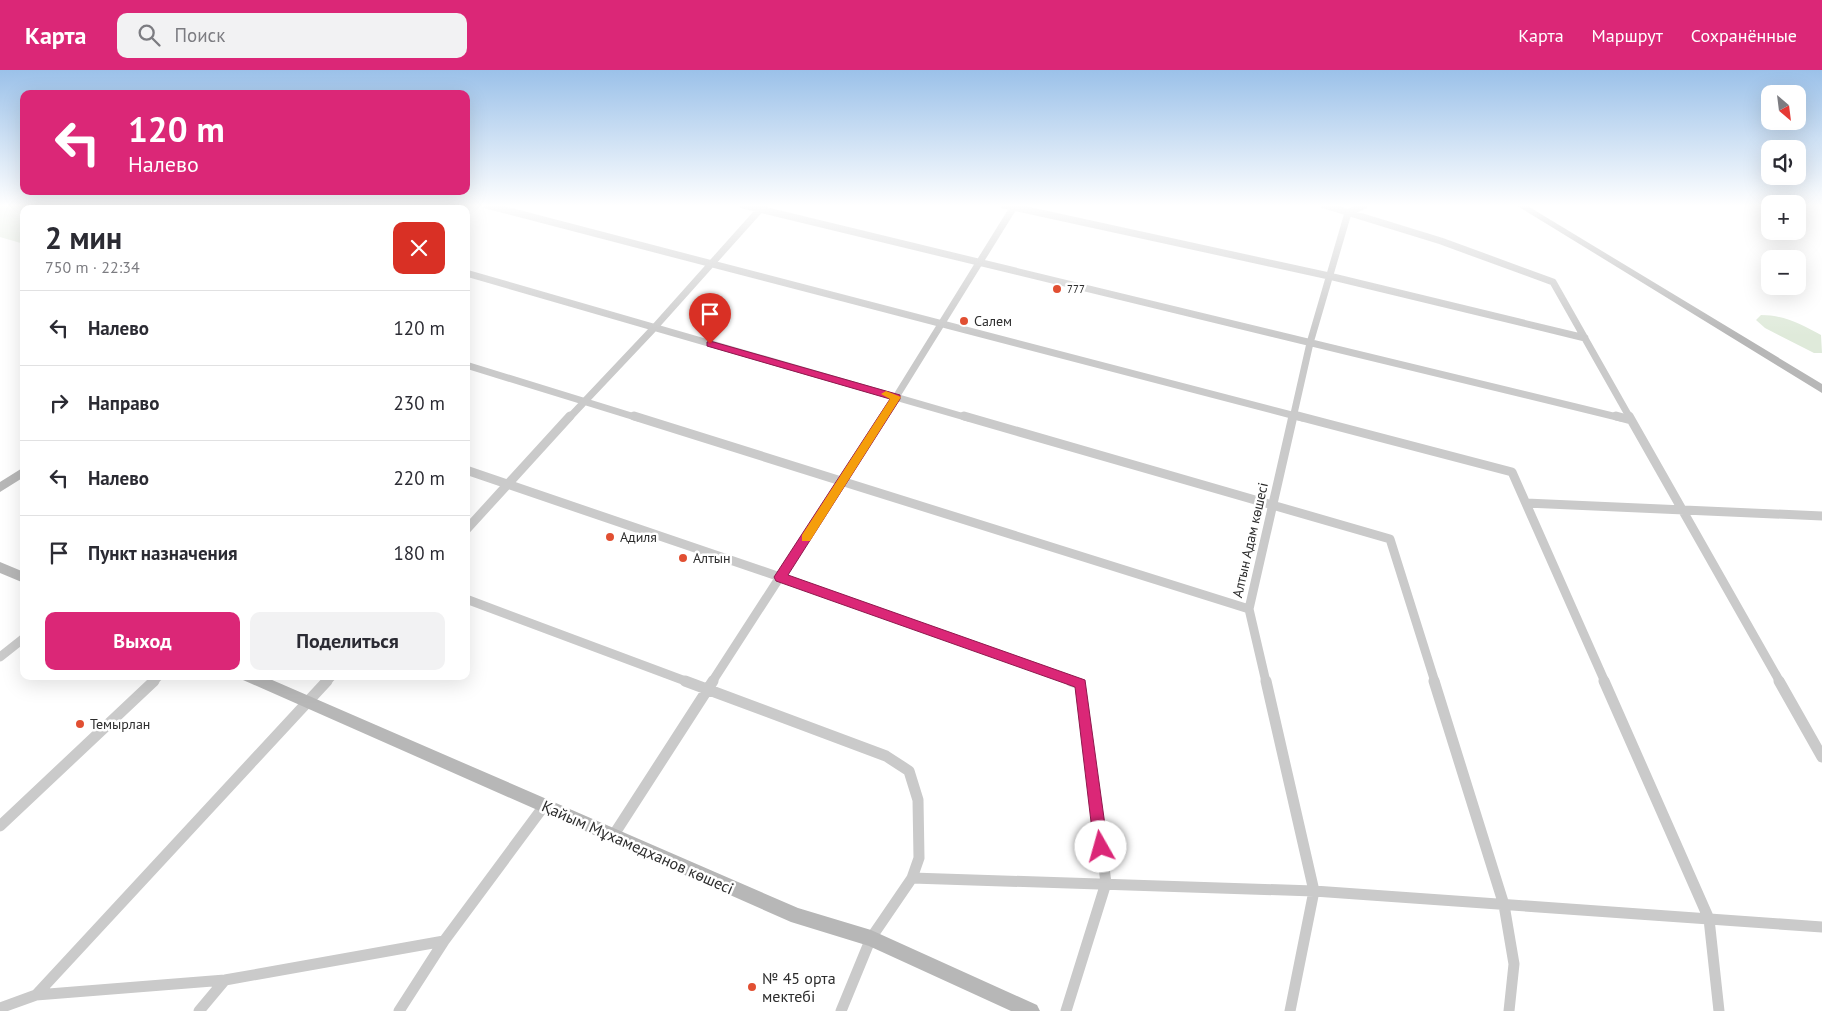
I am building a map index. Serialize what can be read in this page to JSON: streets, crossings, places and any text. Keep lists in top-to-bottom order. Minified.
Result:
{"streets":{"street":["Алтын Адам көшесі","Қайым Мұхамедханов көшесі"]},"places":["777","Салем","Адиля","Алтын","Темырлан","№ 45 орта мектебі"],"north":"bottom right","page":{"header":"Карта","search":"Поиск","nav":["Карта","Маршрут","Сохранённые"],"map_buttons":["+","−"],"turn":["120 m","Налево"],"heading":["2 мин","750 m · 22:34"],"list":[{"name":"Налево","value":"120 m"},{"name":"Направо","value":"230 m"},{"name":"Налево","value":"220 m"},{"name":"Пункт назначения","value":"180 m"}],"buttons":["Выход","Поделиться"]}}
